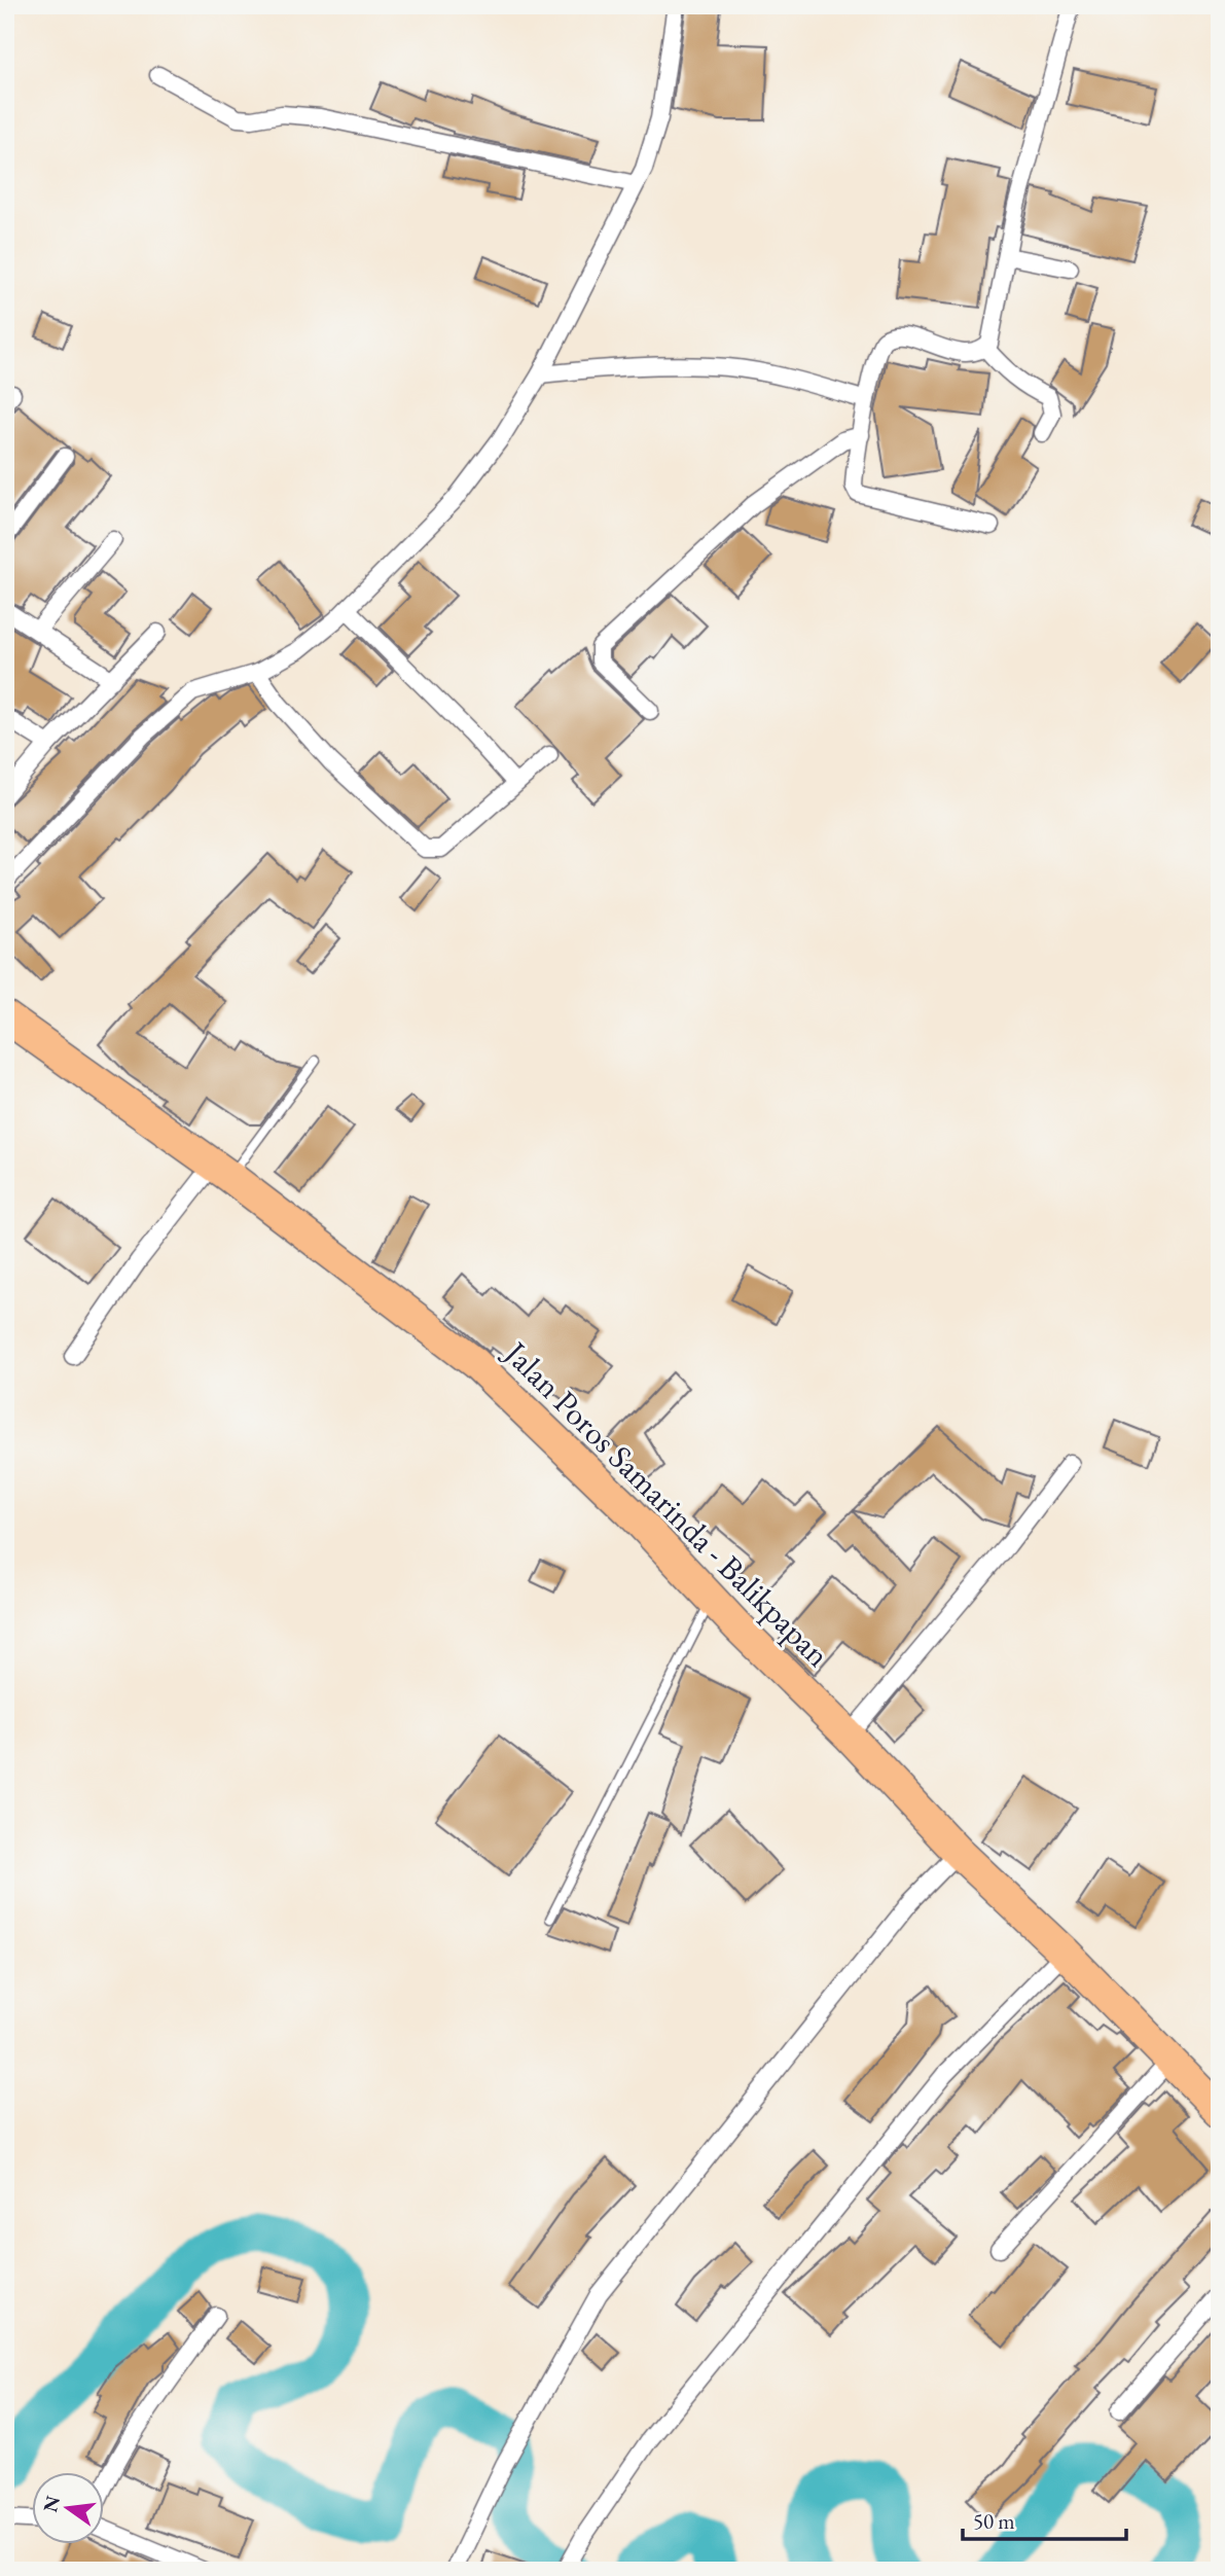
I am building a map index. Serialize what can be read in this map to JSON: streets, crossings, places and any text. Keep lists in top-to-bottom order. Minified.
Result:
{"streets":{"highway":["Jalan Poros Samarinda - Balikpapan"]},"scale_bar":"50 m","north":"left"}
